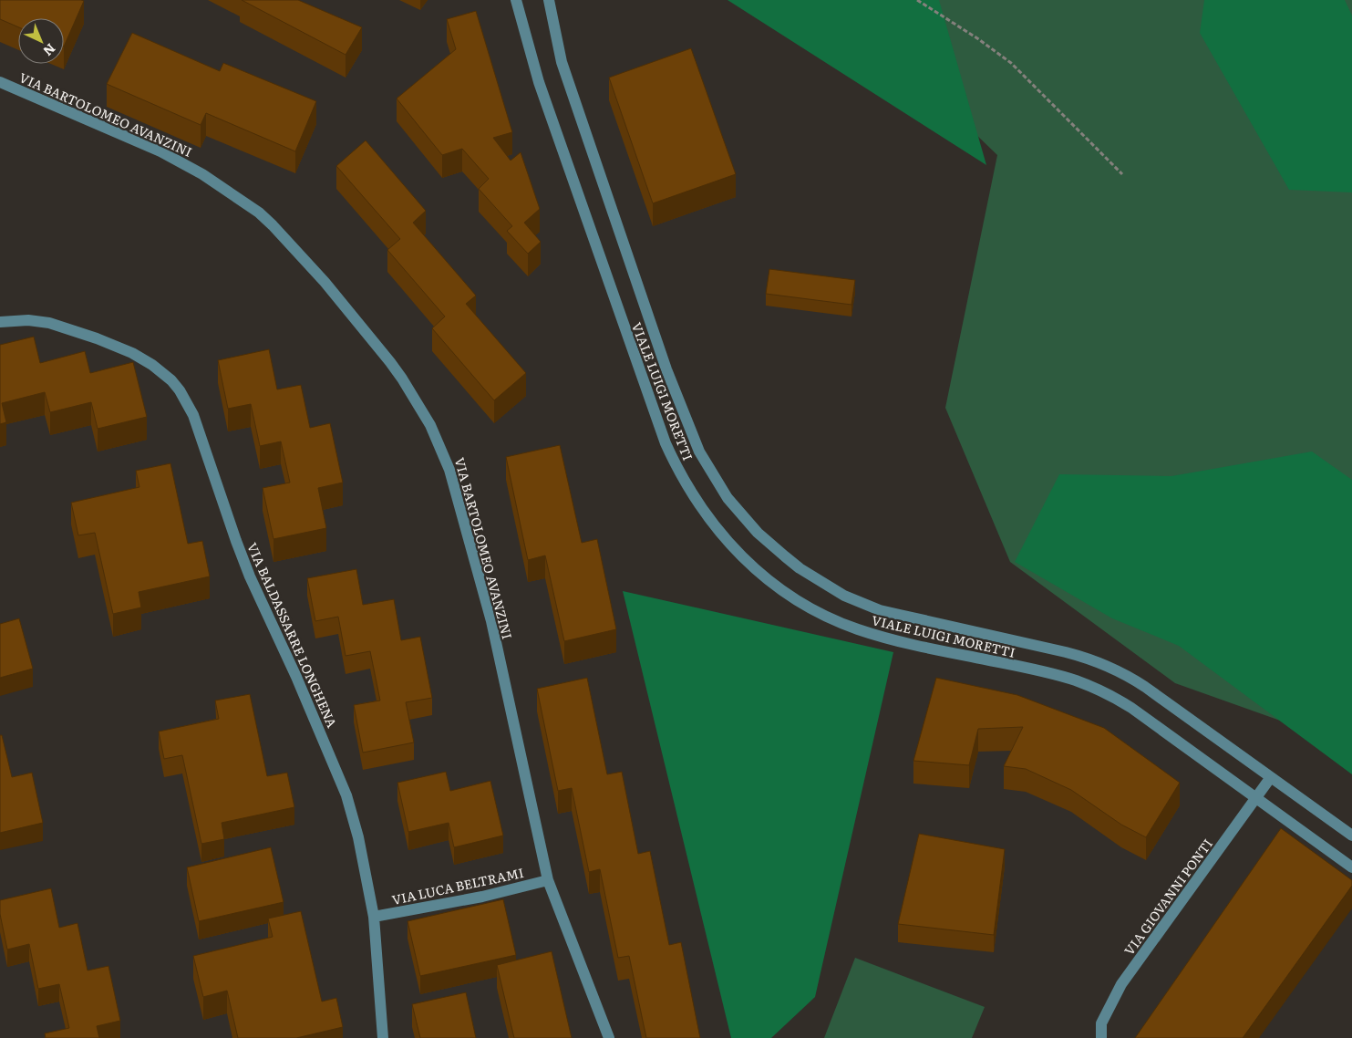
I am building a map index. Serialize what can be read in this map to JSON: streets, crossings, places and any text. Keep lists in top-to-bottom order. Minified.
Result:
{"streets":{"street":["VIA BARTOLOMEO AVANZINI","VIALE LUIGI MORETTI","VIA BALDASSARRE LONGHENA","VIA LUCA BELTRAMI","VIA GIOVANNI PONTI"]},"crossings":[["VIA BARTOLOMEO AVANZINI","VIA LUCA BELTRAMI"],["VIALE LUIGI MORETTI","VIA GIOVANNI PONTI"],["VIA BALDASSARRE LONGHENA","VIA LUCA BELTRAMI"]],"north":"bottom right"}
